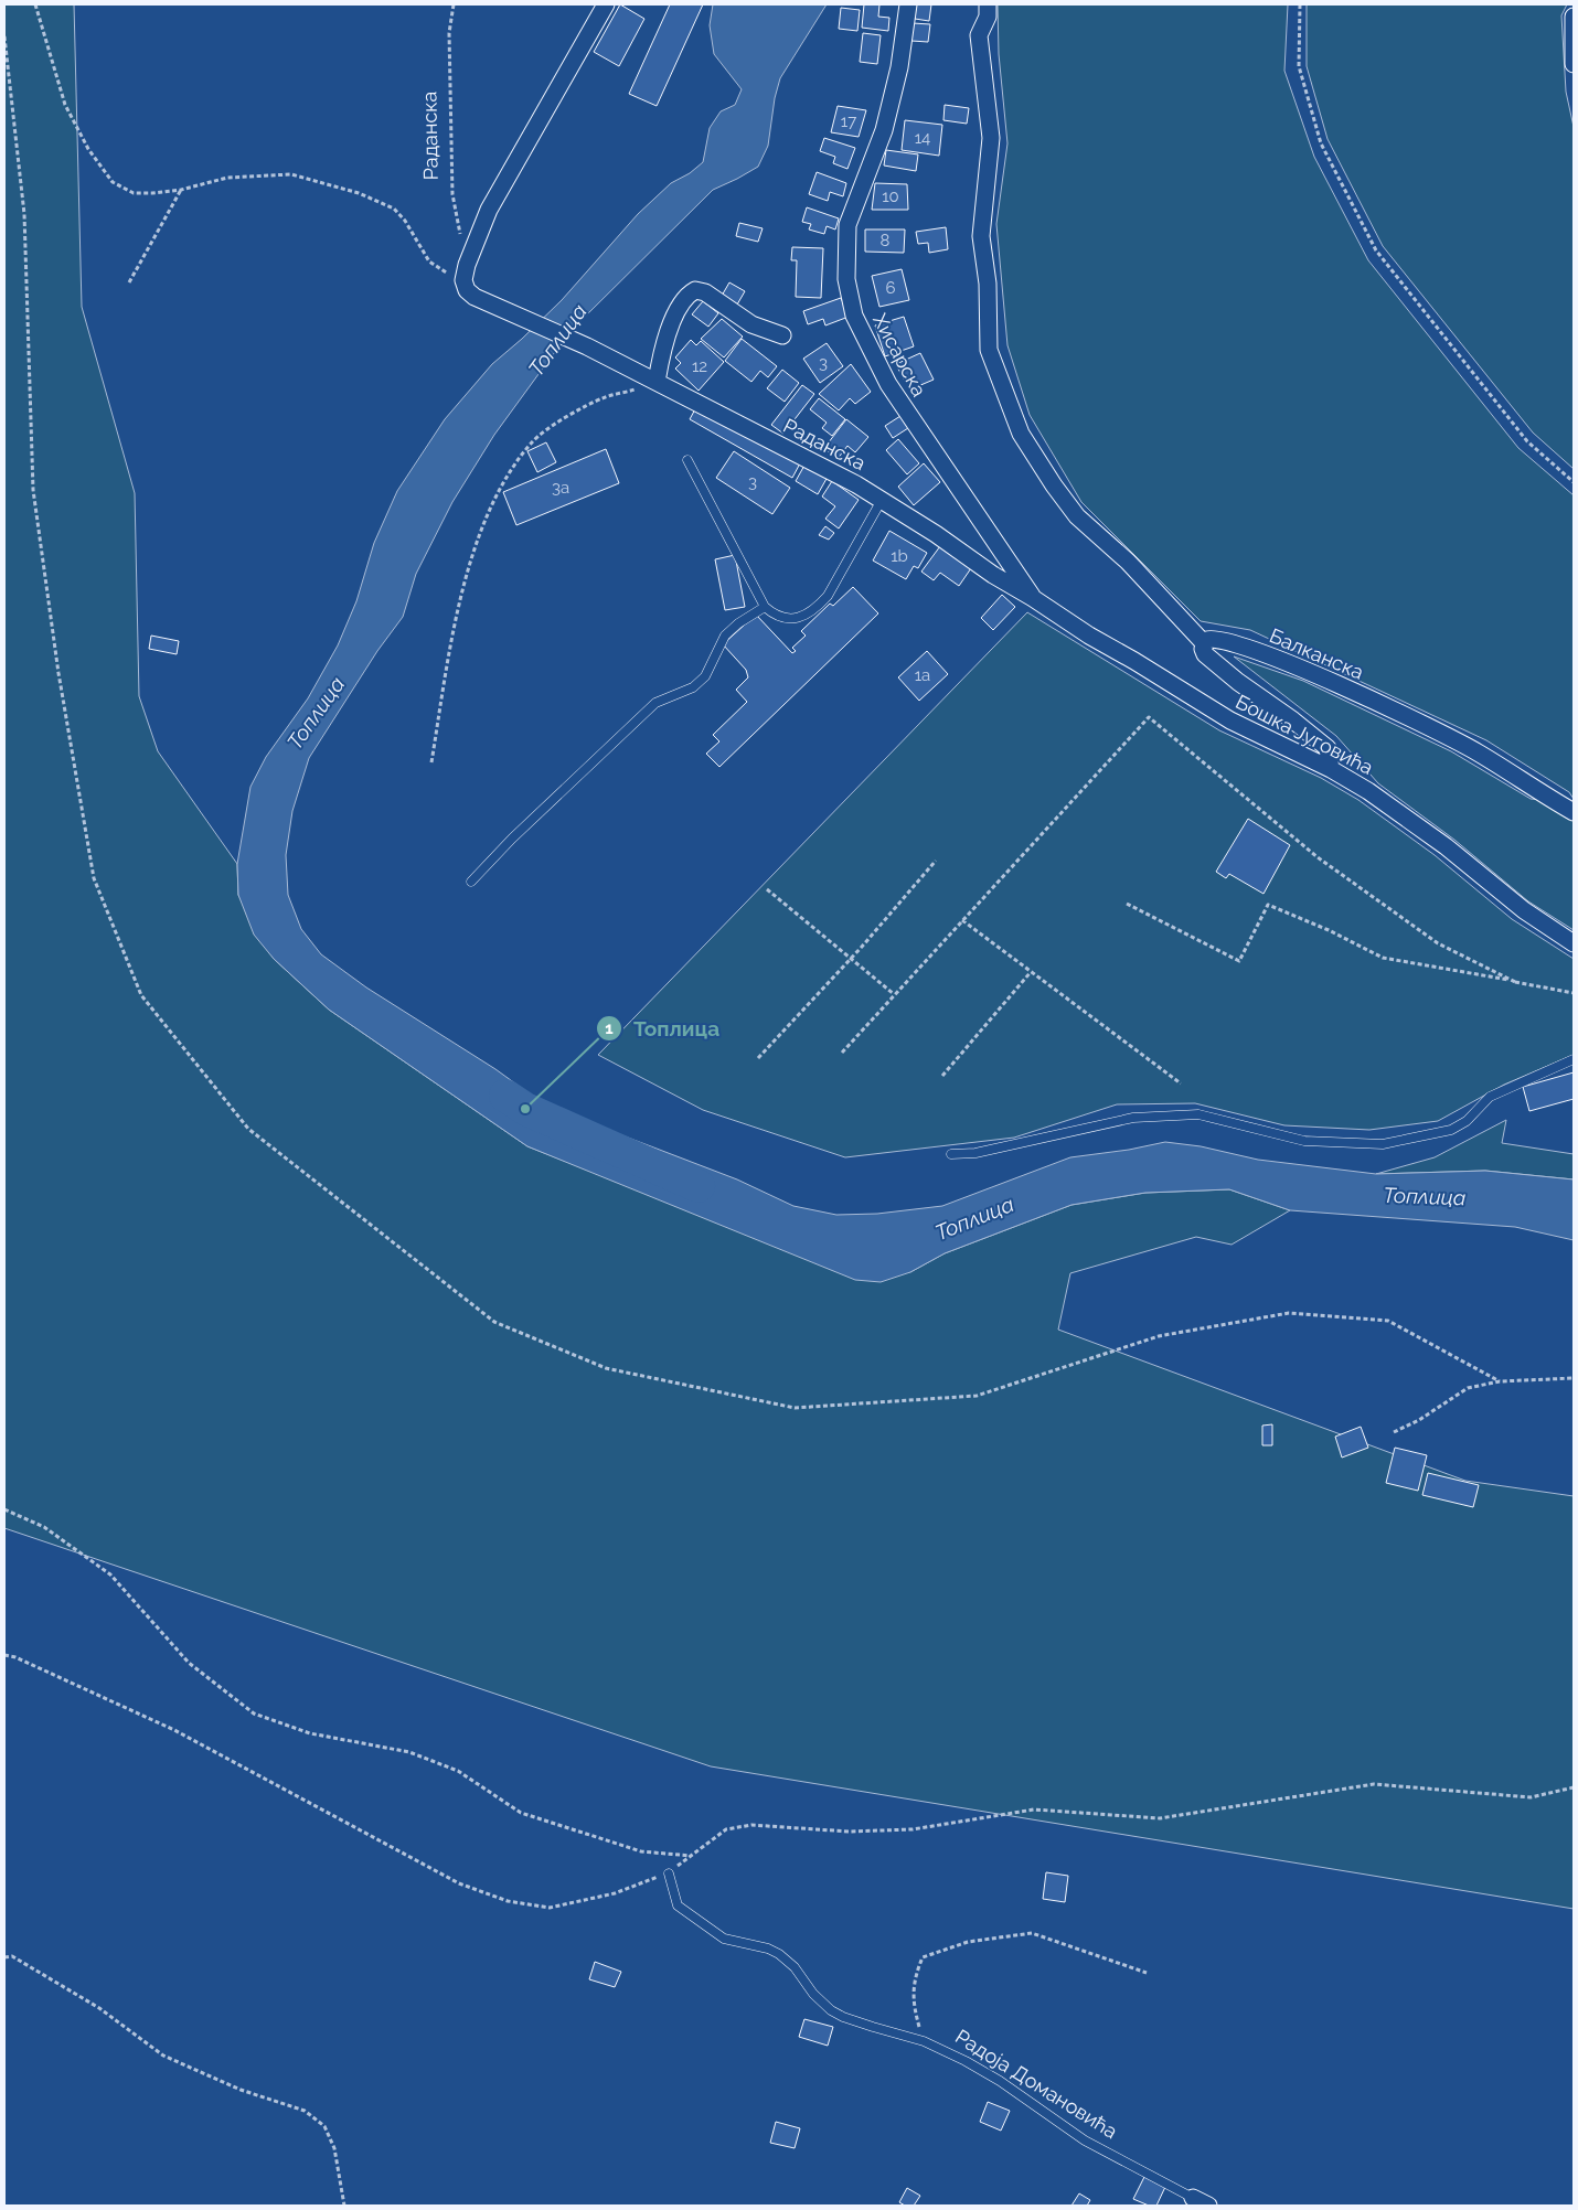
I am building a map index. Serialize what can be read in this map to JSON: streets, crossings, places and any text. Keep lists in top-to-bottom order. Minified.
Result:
{"streets":{"street":["Раданска","Хисарска","Балканска","Бошка Југовића"],"lane":["Радоја Домановића"]},"crossings":[["Раданска","Хисарска"],["Раданска","Бошка Југовића"],["Хисарска","Бошка Југовића"]],"water":["Топлица"],"places":["Топлица"],"house_numbers":["17","14","10","8","6","3","12","3","3a","1b","1a"]}
